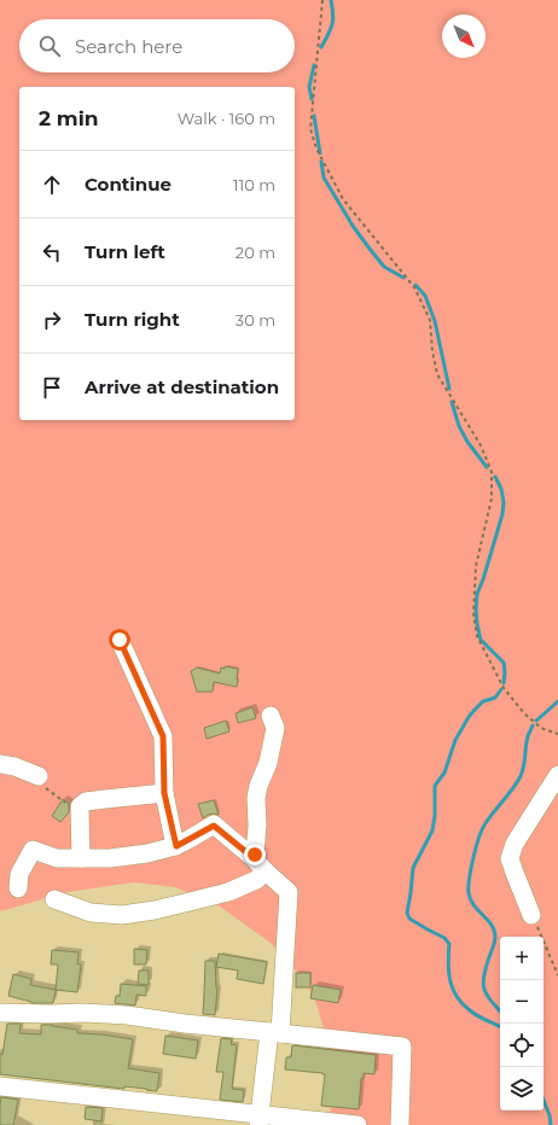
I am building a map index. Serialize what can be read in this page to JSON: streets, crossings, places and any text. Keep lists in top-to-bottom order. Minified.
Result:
{"north":"bottom right","page":{"search":"Search here","heading":["2 min","Walk · 160 m"],"list":[["Continue","110 m"],["Turn left","20 m"],["Turn right","30 m"],"Arrive at destination"],"map_buttons":["+","−"]}}
